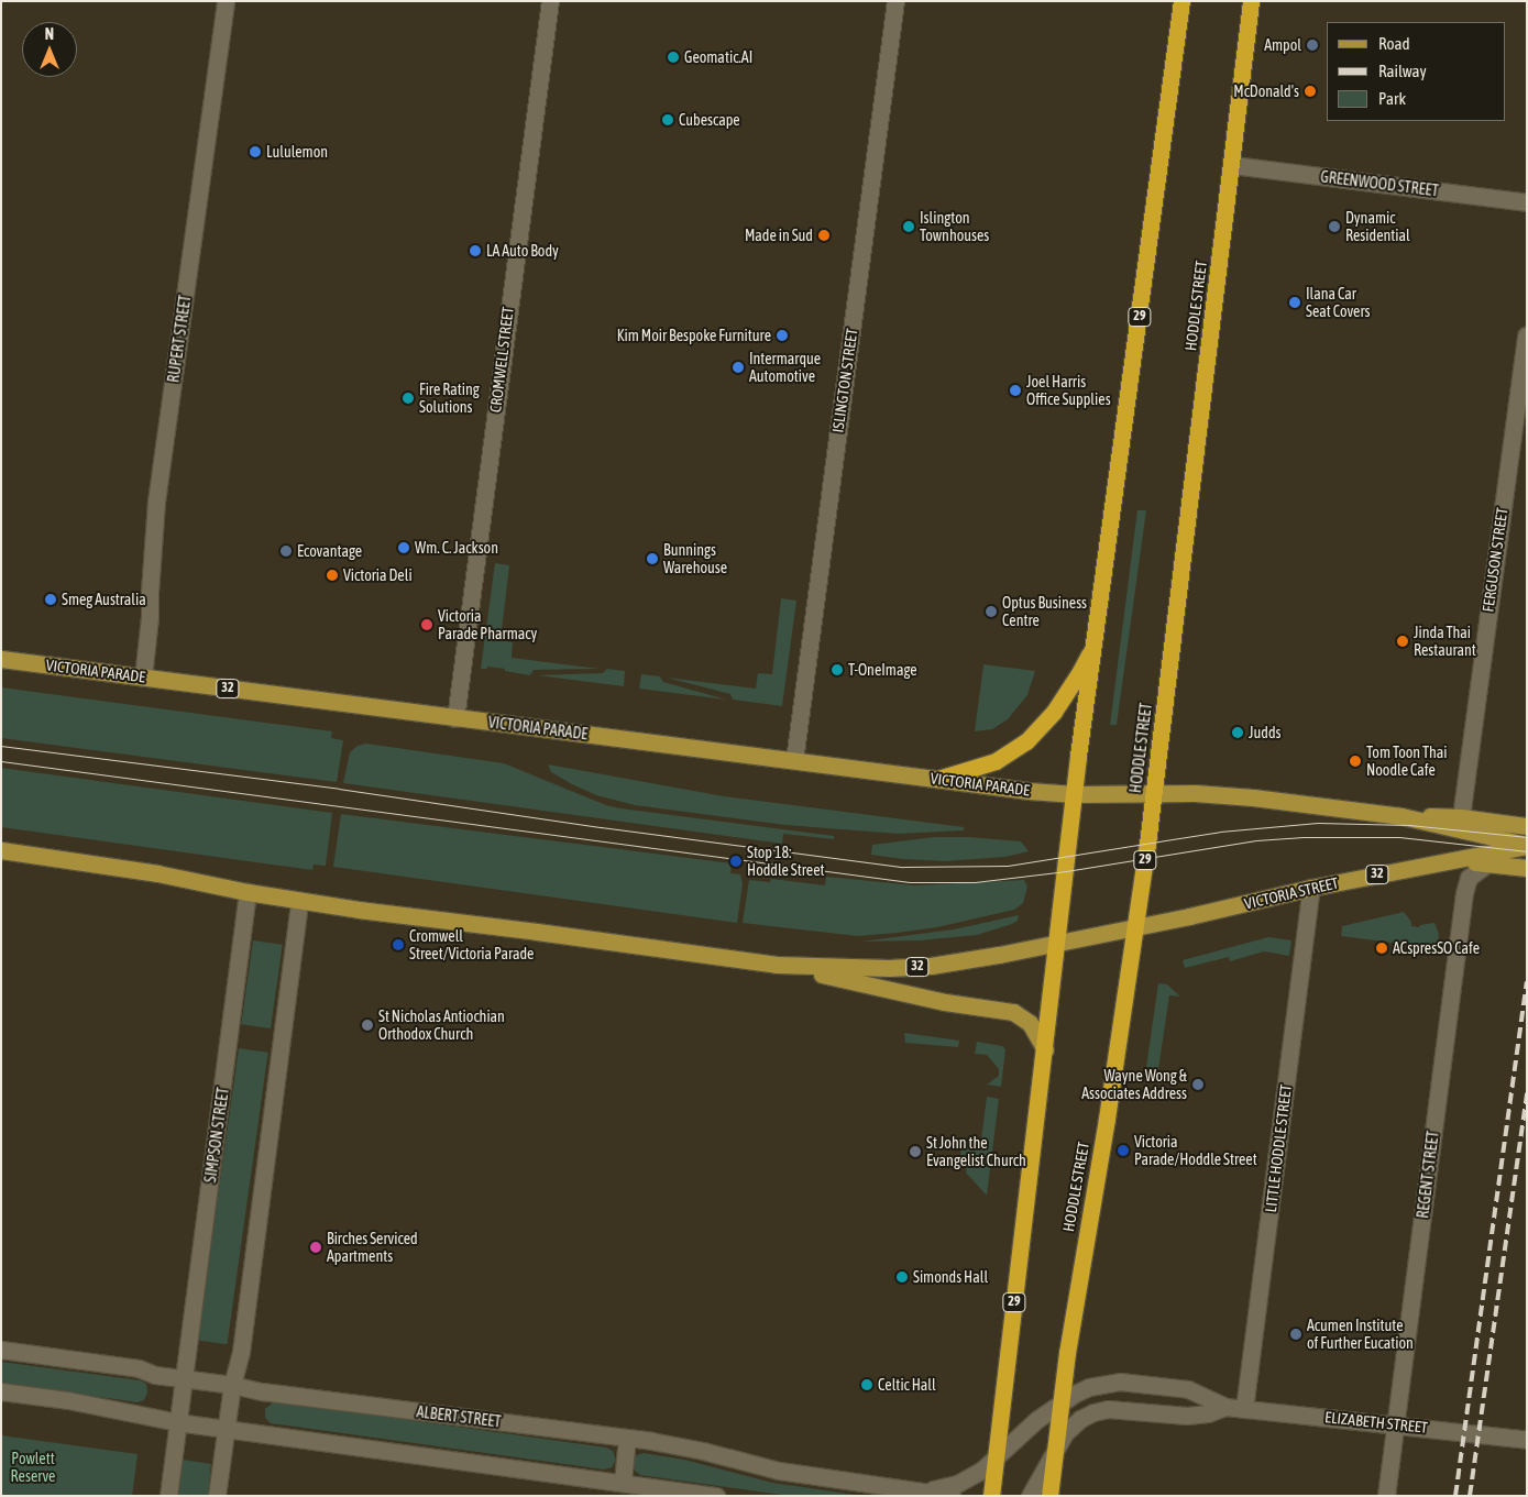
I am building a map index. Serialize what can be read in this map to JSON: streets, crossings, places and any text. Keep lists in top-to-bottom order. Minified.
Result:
{"streets":{"highway":["HODDLE STREET","29"],"main road":["VICTORIA PARADE","32","VICTORIA STREET"],"street":["GREENWOOD STREET","RUPERT STREET","CROMWELL STREET","ISLINGTON STREET","FERGUSON STREET","SIMPSON STREET","LITTLE HODDLE STREET","REGENT STREET","ALBERT STREET","ELIZABETH STREET"]},"crossings":[["GREENWOOD STREET","HODDLE STREET"],["HODDLE STREET","VICTORIA STREET"],["HODDLE STREET","ELIZABETH STREET"],["29","VICTORIA PARADE"],["29","32"],["29","VICTORIA STREET"],["29","ALBERT STREET"],["29","ELIZABETH STREET"],["RUPERT STREET","VICTORIA PARADE"],["CROMWELL STREET","VICTORIA PARADE"],["ISLINGTON STREET","VICTORIA PARADE"],["FERGUSON STREET","32"],["VICTORIA PARADE","VICTORIA STREET"],["32","VICTORIA STREET"],["32","SIMPSON STREET"],["32","REGENT STREET"],["VICTORIA STREET","LITTLE HODDLE STREET"],["SIMPSON STREET","ALBERT STREET"],["LITTLE HODDLE STREET","ELIZABETH STREET"],["REGENT STREET","ELIZABETH STREET"],["ALBERT STREET","ELIZABETH STREET"]],"parks":["Powlett Reserve"],"places":["Ampol","Geomatic.AI","McDonald's","Cubescape","Lululemon","Islington Townhouses","Dynamic Residential","Made in Sud","LA Auto Body","Ilana Car Seat Covers","Kim Moir Bespoke Furniture","Intermarque Automotive","Joel Harris Office Supplies","Fire Rating Solutions","Wm. C. Jackson","Ecovantage","Bunnings Warehouse","Victoria Deli","Smeg Australia","Optus Business Centre","Victoria Parade Pharmacy","Jinda Thai Restaurant","T-OneImage","Judds","Tom Toon Thai Noodle Cafe","Stop 18: Hoddle Street","Cromwell Street/Victoria Parade","ACspresSO Cafe","St Nicholas Antiochian Orthodox Church","Wayne Wong & Associates Address","Victoria Parade/Hoddle Street","St John the Evangelist Church","Birches Serviced Apartments","Simonds Hall","Acumen Institute of Further Eucation","Celtic Hall"],"legend":["Road","Railway","Park"],"north":"top"}
